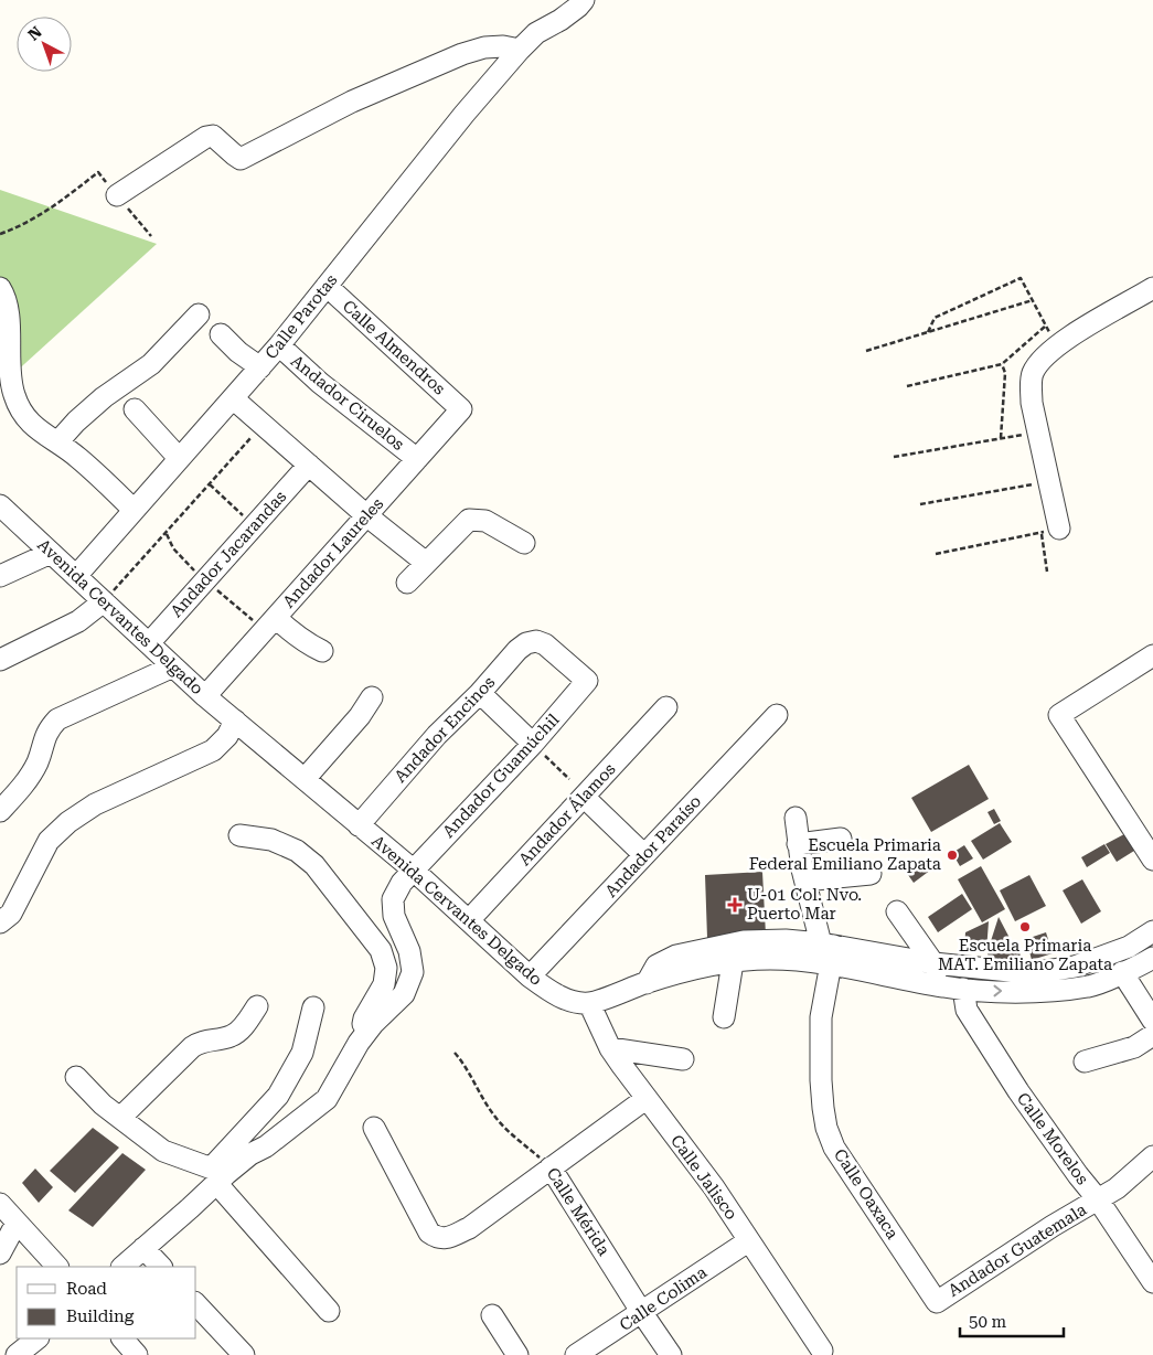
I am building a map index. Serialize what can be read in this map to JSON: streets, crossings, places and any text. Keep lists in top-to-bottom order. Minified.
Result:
{"streets":{"street":["Calle Parotas","Calle Almendros","Andador Ciruelos","Andador Laureles","Andador Jacarandas","Avenida Cervantes Delgado","Andador Encinos","Andador Guamúchil","Andador Álamos","Andador Paraíso","Calle Morelos","Calle Jalisco","Calle Oaxaca","Calle Mérida","Andador Guatemala","Calle Colima"]},"crossings":[["Calle Parotas","Calle Almendros"],["Calle Parotas","Andador Ciruelos"],["Calle Parotas","Avenida Cervantes Delgado"],["Calle Almendros","Andador Laureles"],["Andador Ciruelos","Andador Laureles"],["Andador Laureles","Avenida Cervantes Delgado"],["Andador Jacarandas","Avenida Cervantes Delgado"],["Avenida Cervantes Delgado","Andador Encinos"],["Avenida Cervantes Delgado","Andador Guamúchil"],["Avenida Cervantes Delgado","Andador Álamos"],["Avenida Cervantes Delgado","Andador Paraíso"],["Avenida Cervantes Delgado","Calle Jalisco"],["Andador Encinos","Andador Guamúchil"],["Calle Morelos","Andador Guatemala"],["Calle Jalisco","Calle Colima"],["Calle Oaxaca","Andador Guatemala"],["Calle Mérida","Calle Colima"]],"places":{"other":["Escuela Primaria Federal Emiliano Zapata","Escuela Primaria MAT. Emiliano Zapata"],"health":["U-01 Col. Nvo. Puerto Mar"]},"legend":["Road","Building"],"scale_bar":"50 m","north":"top left"}
